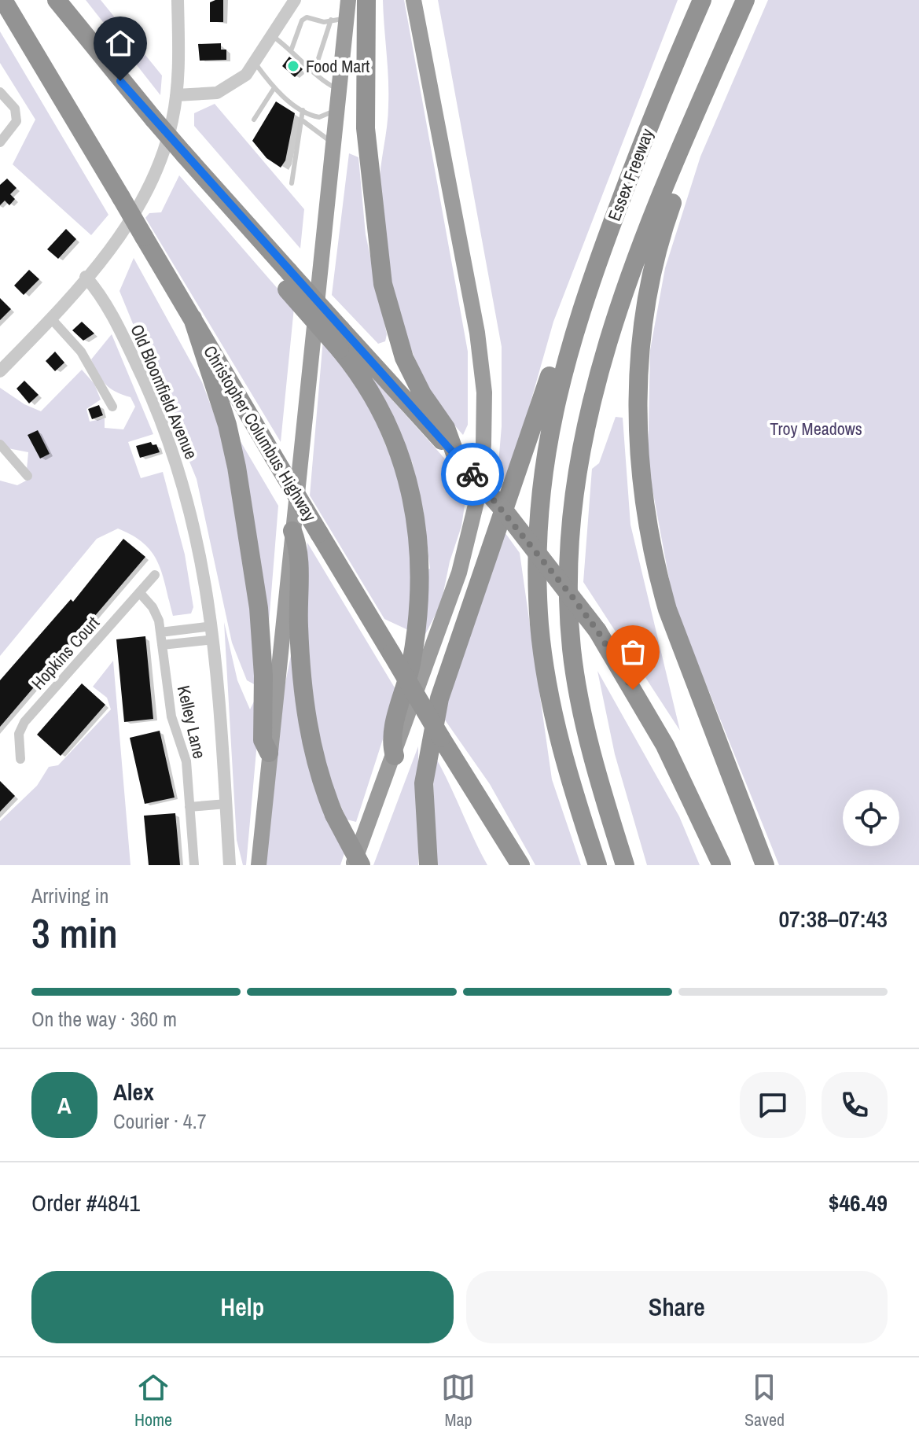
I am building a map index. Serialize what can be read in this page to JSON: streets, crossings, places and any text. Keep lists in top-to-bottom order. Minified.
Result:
{"streets":{"highway":["Essex Freeway","Christopher Columbus Highway"],"street":["Old Bloomfield Avenue","Hopkins Court","Kelley Lane"]},"crossings":[["Hopkins Court","Kelley Lane"]],"parks":["Troy Meadows"],"places":["Food Mart"],"page":{"heading":["3 min","Arriving in","07:38–07:43"],"panel":["Alex","Courier · 4.7","Order #4841","$46.49"],"bar":"On the way · 360 m","round":"A","buttons":["Help","Share"],"tabs":["Home","Map","Saved"]}}
